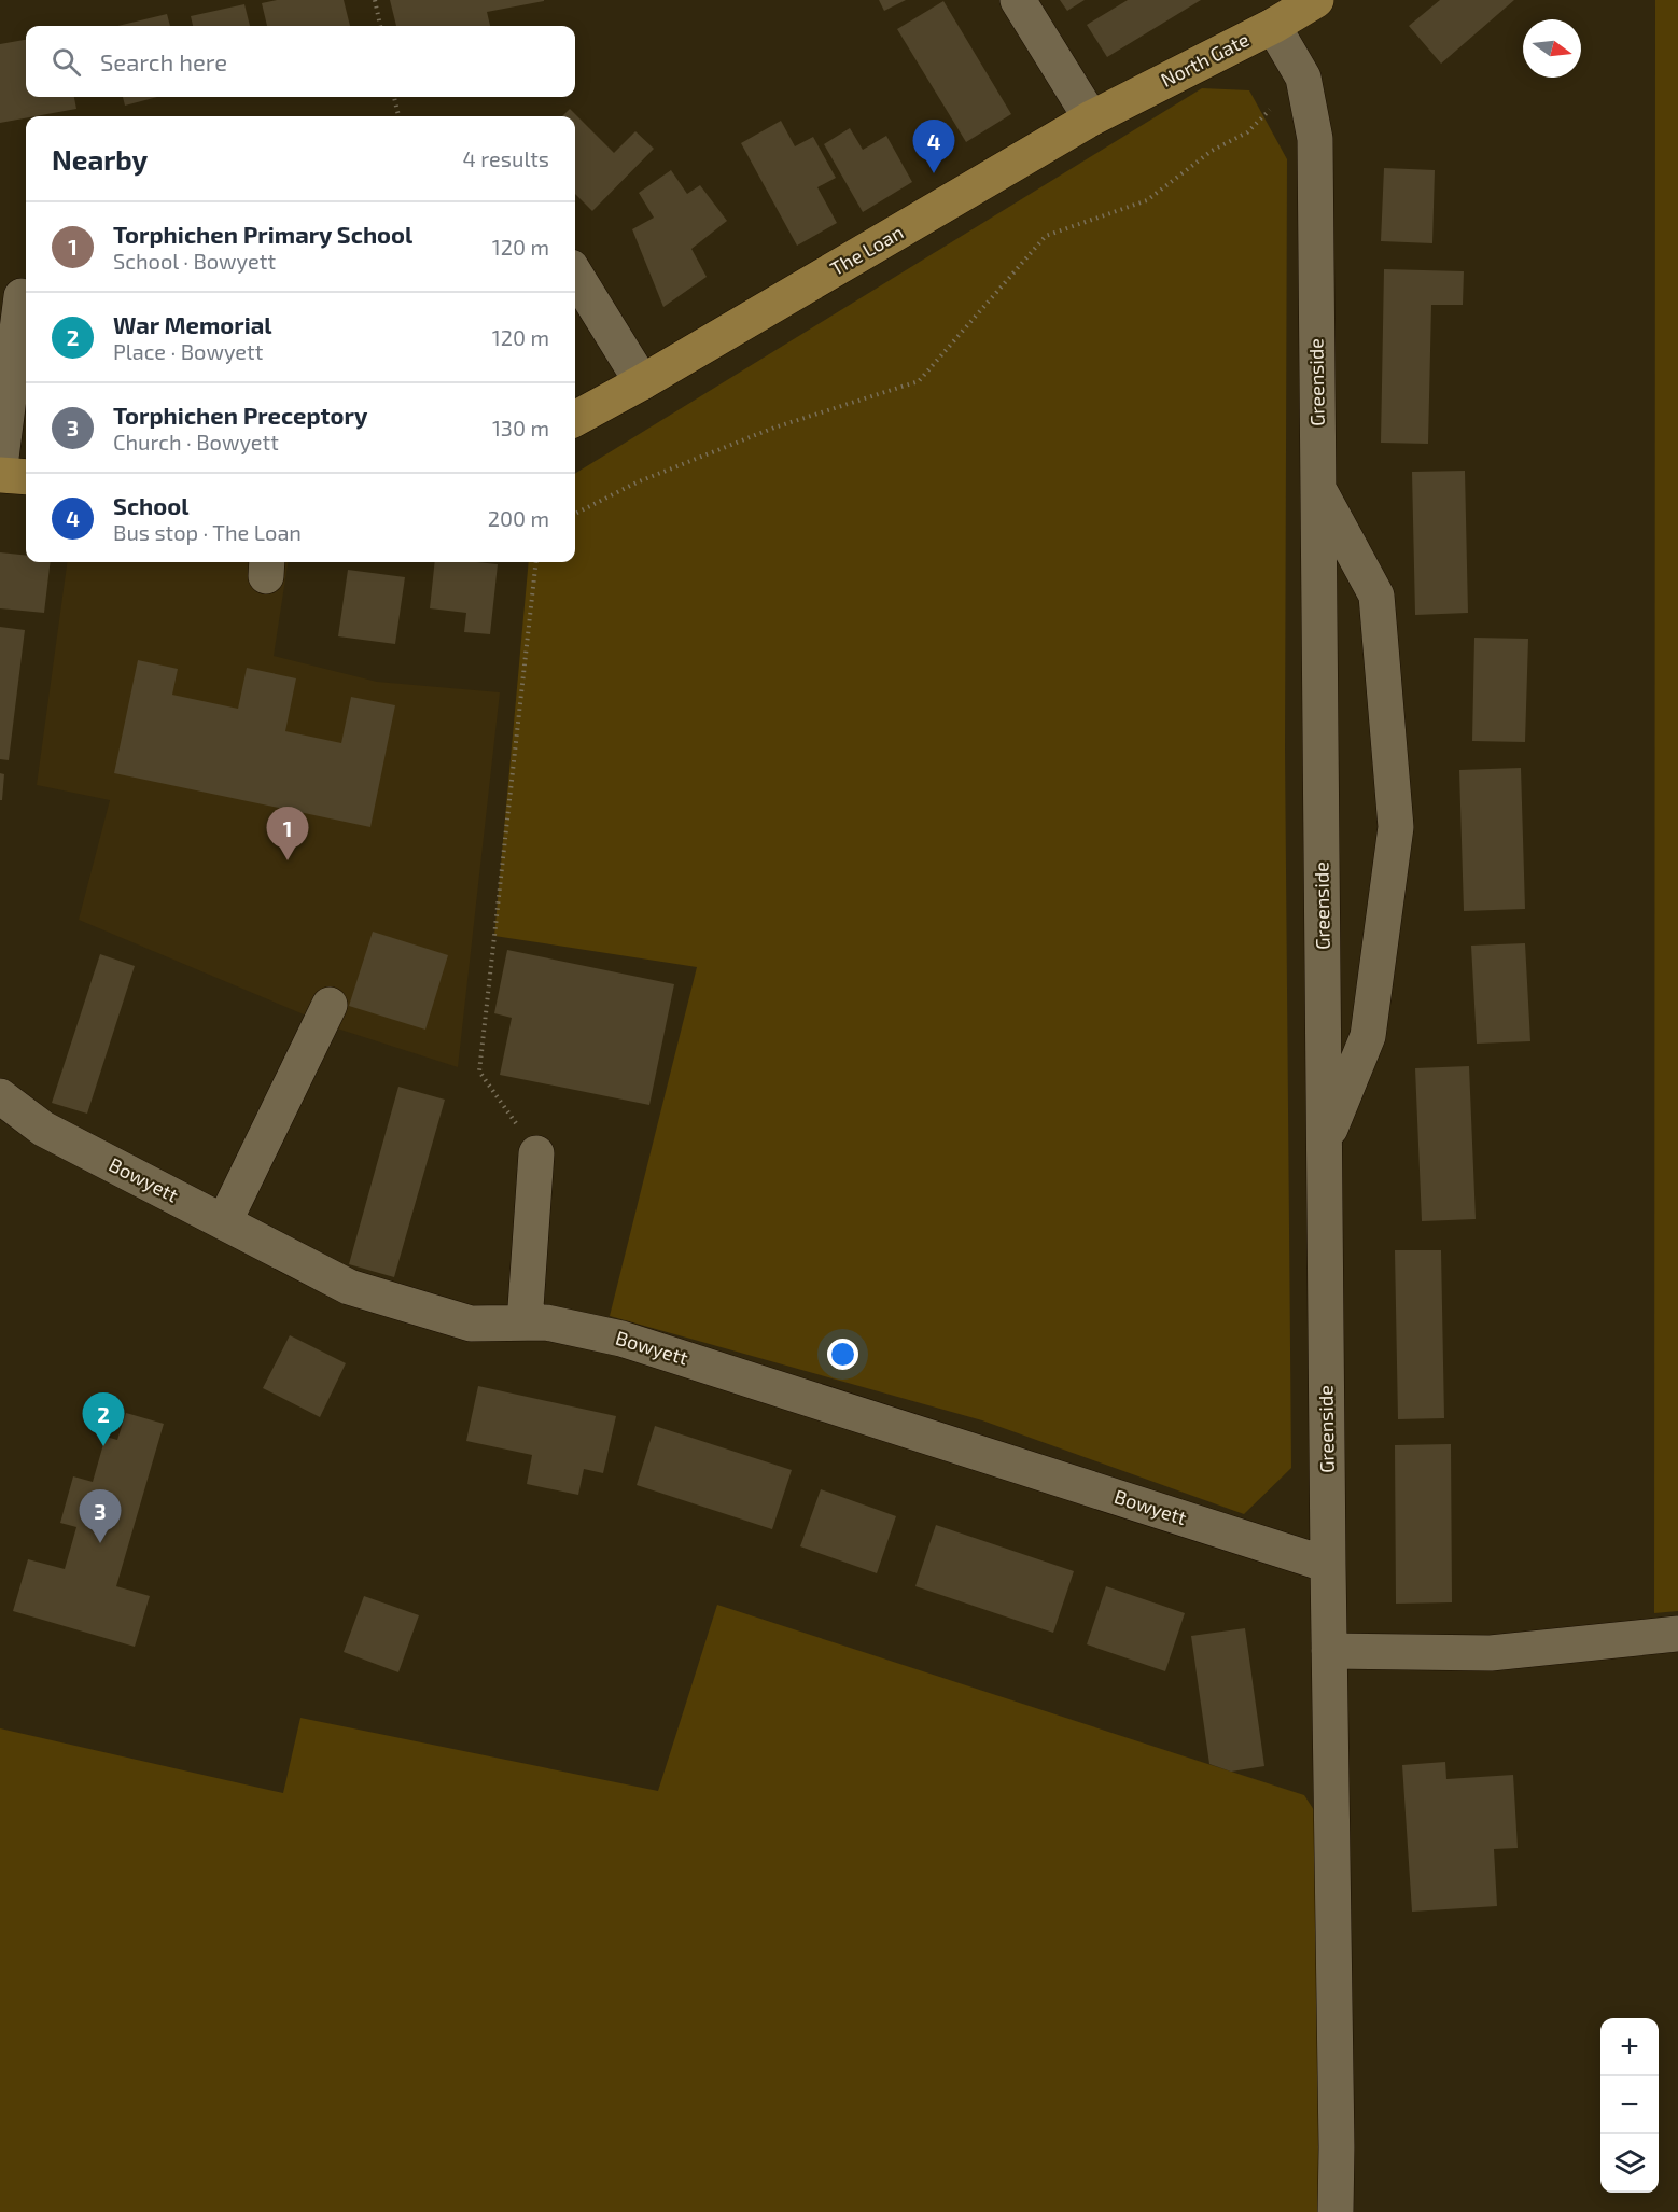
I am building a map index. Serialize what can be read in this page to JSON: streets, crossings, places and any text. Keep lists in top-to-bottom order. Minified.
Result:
{"streets":{"main road":["North Gate","The Loan"],"street":["Greenside","Bowyett"]},"crossings":[["North Gate","The Loan"],["North Gate","Greenside"],["Greenside","Bowyett"]],"north":"right","page":{"search":"Search here","heading":["Nearby","4 results"],"pins":["4","1","2","3"],"list":[{"mark":"1","name":"Torphichen Primary School","note":"School · Bowyett","value":"120 m"},{"mark":"2","name":"War Memorial","note":"Place · Bowyett","value":"120 m"},{"mark":"3","name":"Torphichen Preceptory","note":"Church · Bowyett","value":"130 m"},{"mark":"4","name":"School","note":"Bus stop · The Loan","value":"200 m"}],"map_buttons":["+","−"]}}
